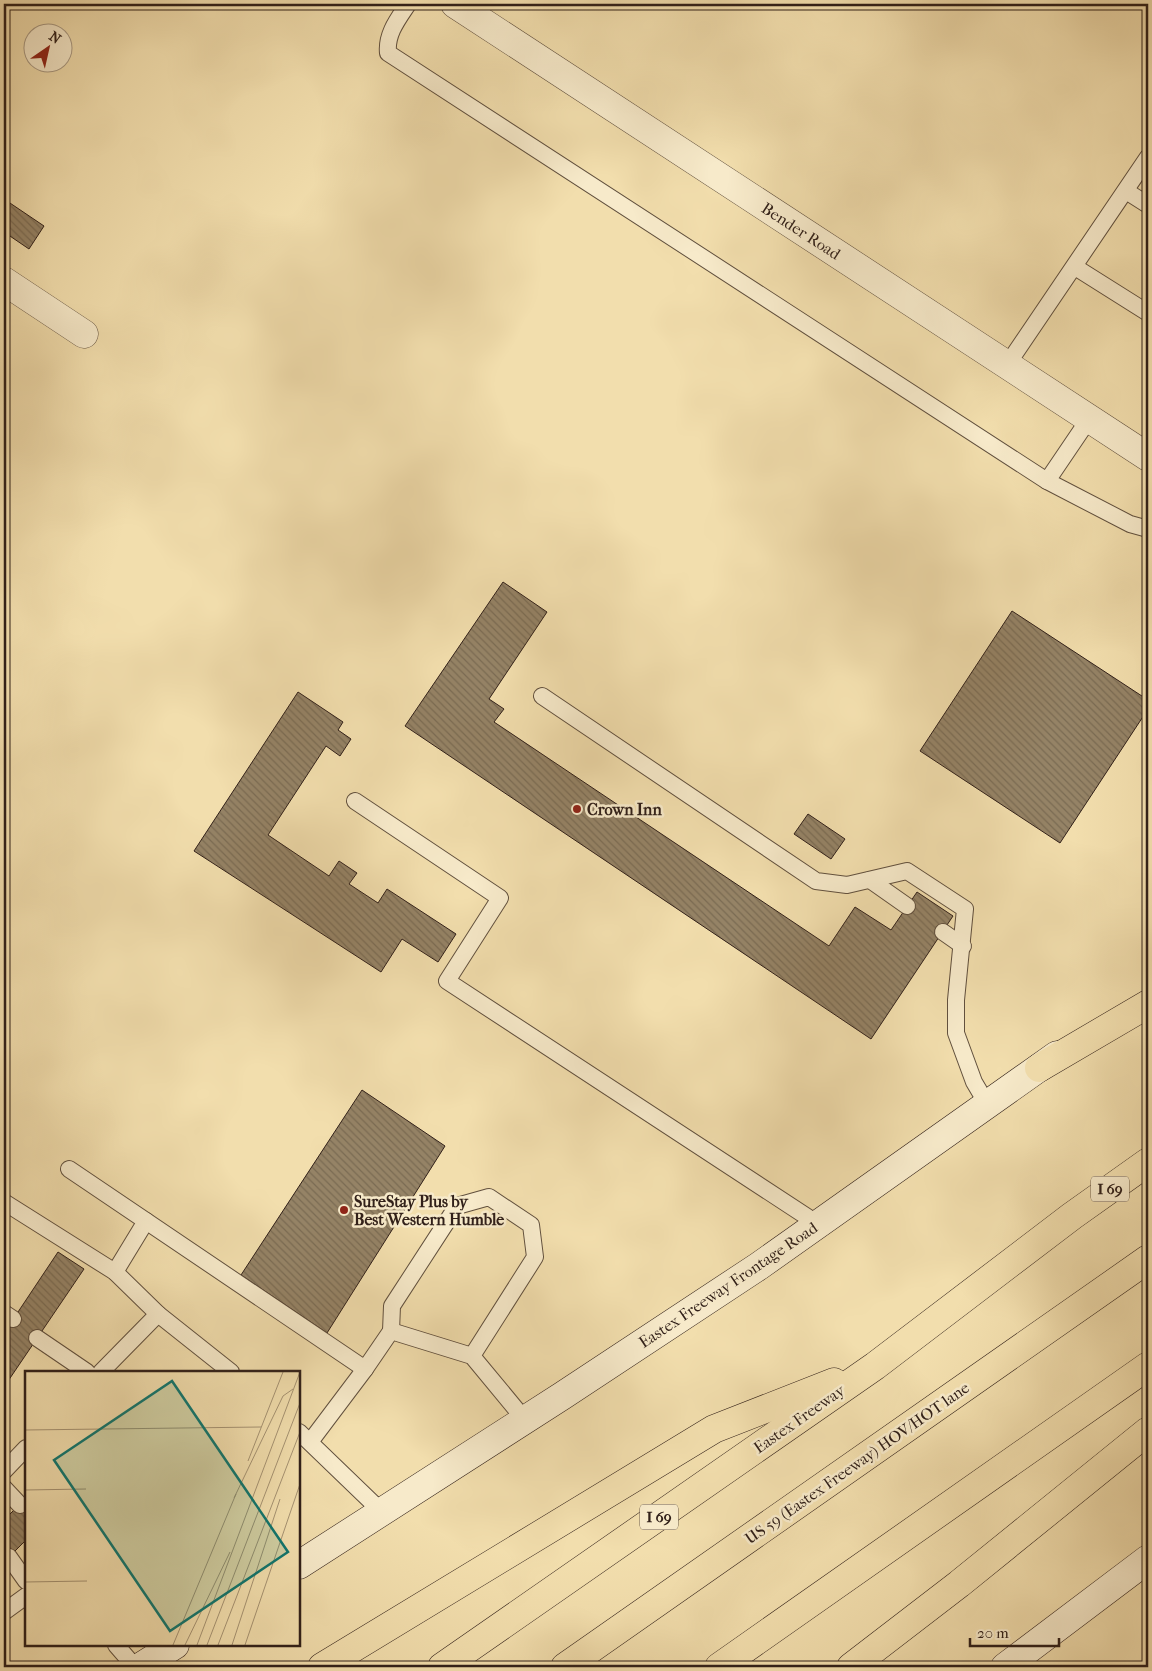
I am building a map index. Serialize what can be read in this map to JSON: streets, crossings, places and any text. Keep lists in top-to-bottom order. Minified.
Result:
{"streets":{"highway":["I 69","Eastex Freeway","US 59 (Eastex Freeway) HOV/HOT lane"],"main road":["Bender Road","Eastex Freeway Frontage Road"]},"places":["Crown Inn","SureStay Plus by Best Western Humble"],"scale_bar":"20 m","north":"top right"}
